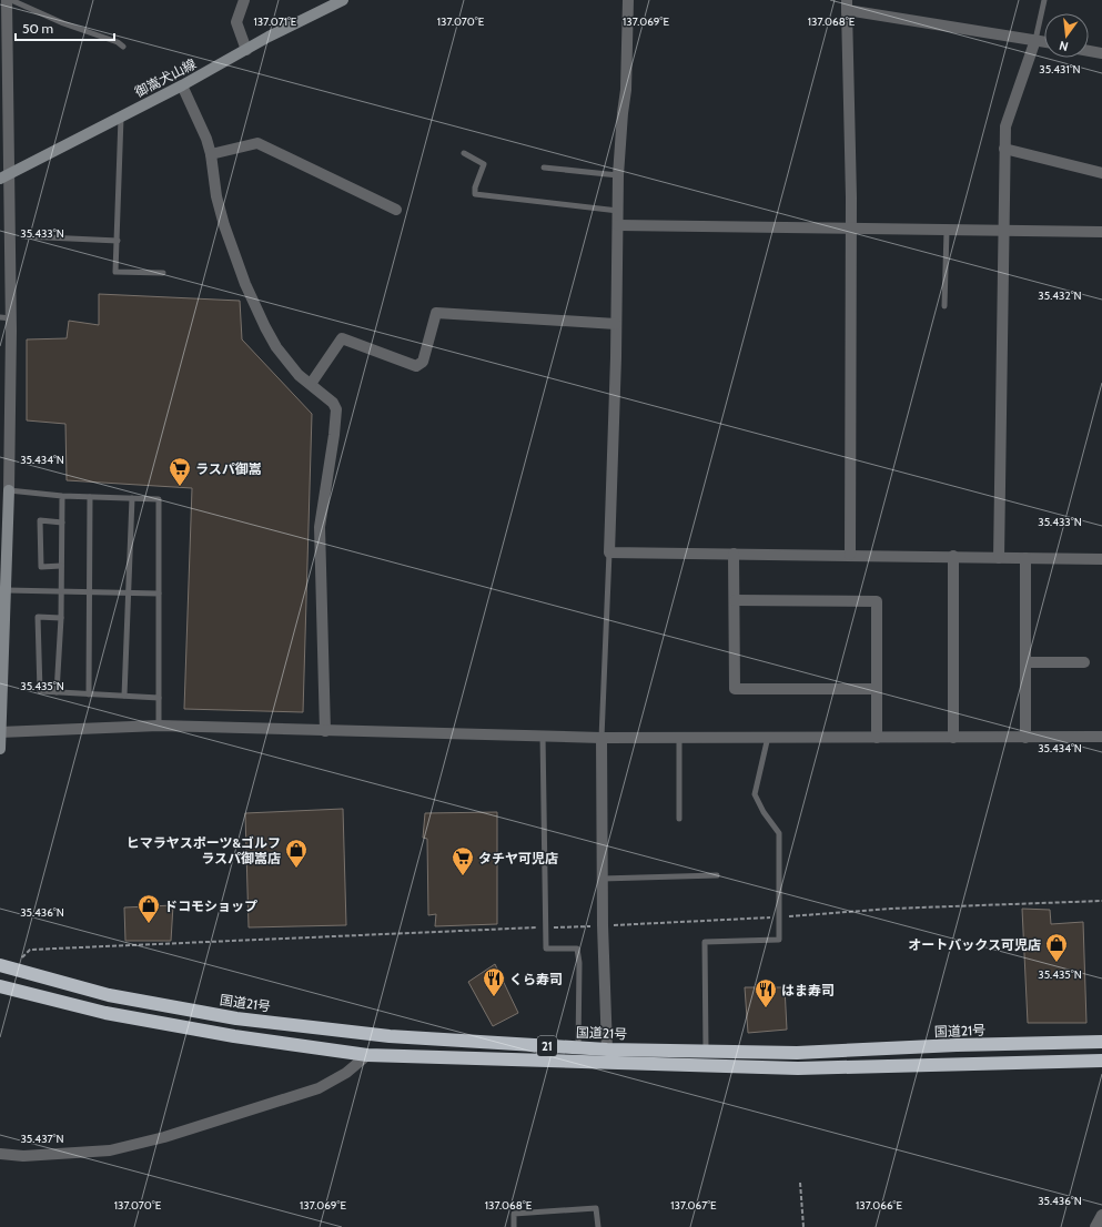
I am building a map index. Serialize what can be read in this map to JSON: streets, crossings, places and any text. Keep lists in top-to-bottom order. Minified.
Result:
{"streets":{"highway":["国道21号","21"],"main road":["御嵩犬山線"]},"places":{"supermarket":["ラスパ御嵩","タチヤ可児店"],"shop":["ヒマラヤスポーツ&ゴルフ ラスパ御嵩店","ドコモショップ","オートバックス可児店"],"restaurant":["くら寿司","はま寿司"]},"scale_bar":"50 m","north":"bottom","coordinates":["137.071°E","137.070°E","137.069°E","137.068°E","35.431°N","35.433°N","35.432°N","35.434°N","35.435°N","35.436°N","35.437°N","137.067°E","137.066°E"]}
